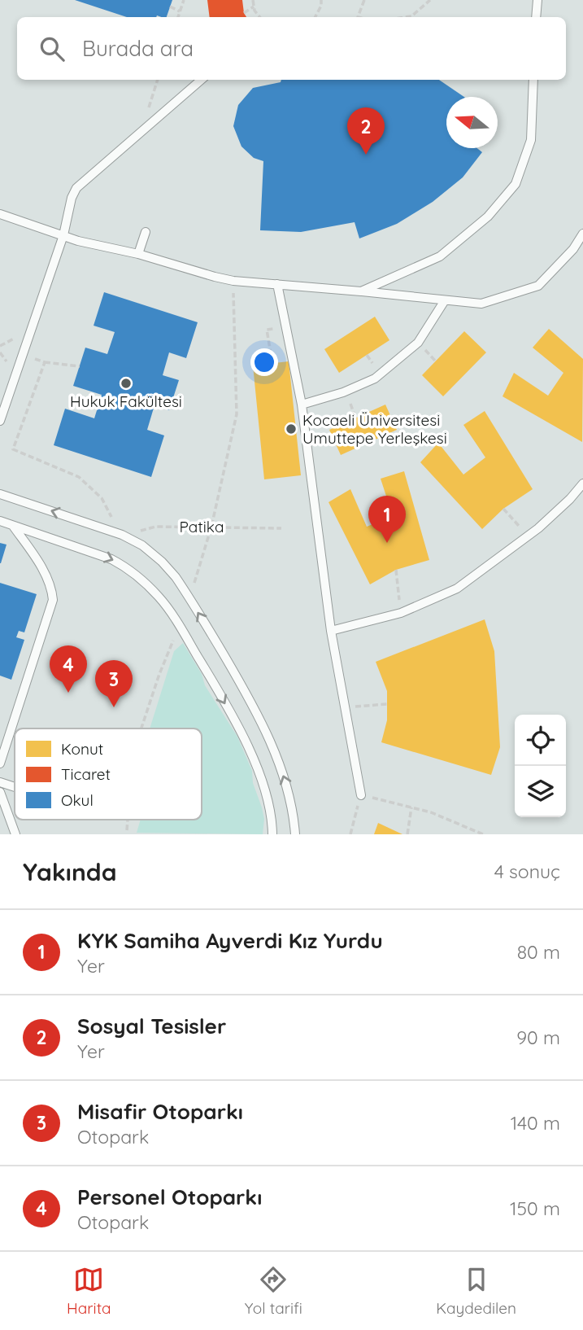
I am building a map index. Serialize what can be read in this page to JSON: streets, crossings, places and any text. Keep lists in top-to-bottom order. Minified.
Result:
{"streets":{"path":["Patika"]},"places":["Hukuk Fakültesi","Kocaeli Üniversitesi Umuttepe Yerleşkesi"],"legend":["Konut","Ticaret","Okul"],"north":"left","page":{"search":"Burada ara","pins":["2","1","4","3"],"heading":["Yakında","4 sonuç"],"list":[{"mark":"1","name":"KYK Samiha Ayverdi Kız Yurdu","note":"Yer","value":"80 m"},{"mark":"2","name":"Sosyal Tesisler","note":"Yer","value":"90 m"},{"mark":"3","name":"Misafir Otoparkı","note":"Otopark","value":"140 m"},{"mark":"4","name":"Personel Otoparkı","note":"Otopark","value":"150 m"}],"nav":["Harita","Yol tarifi","Kaydedilen"]}}
